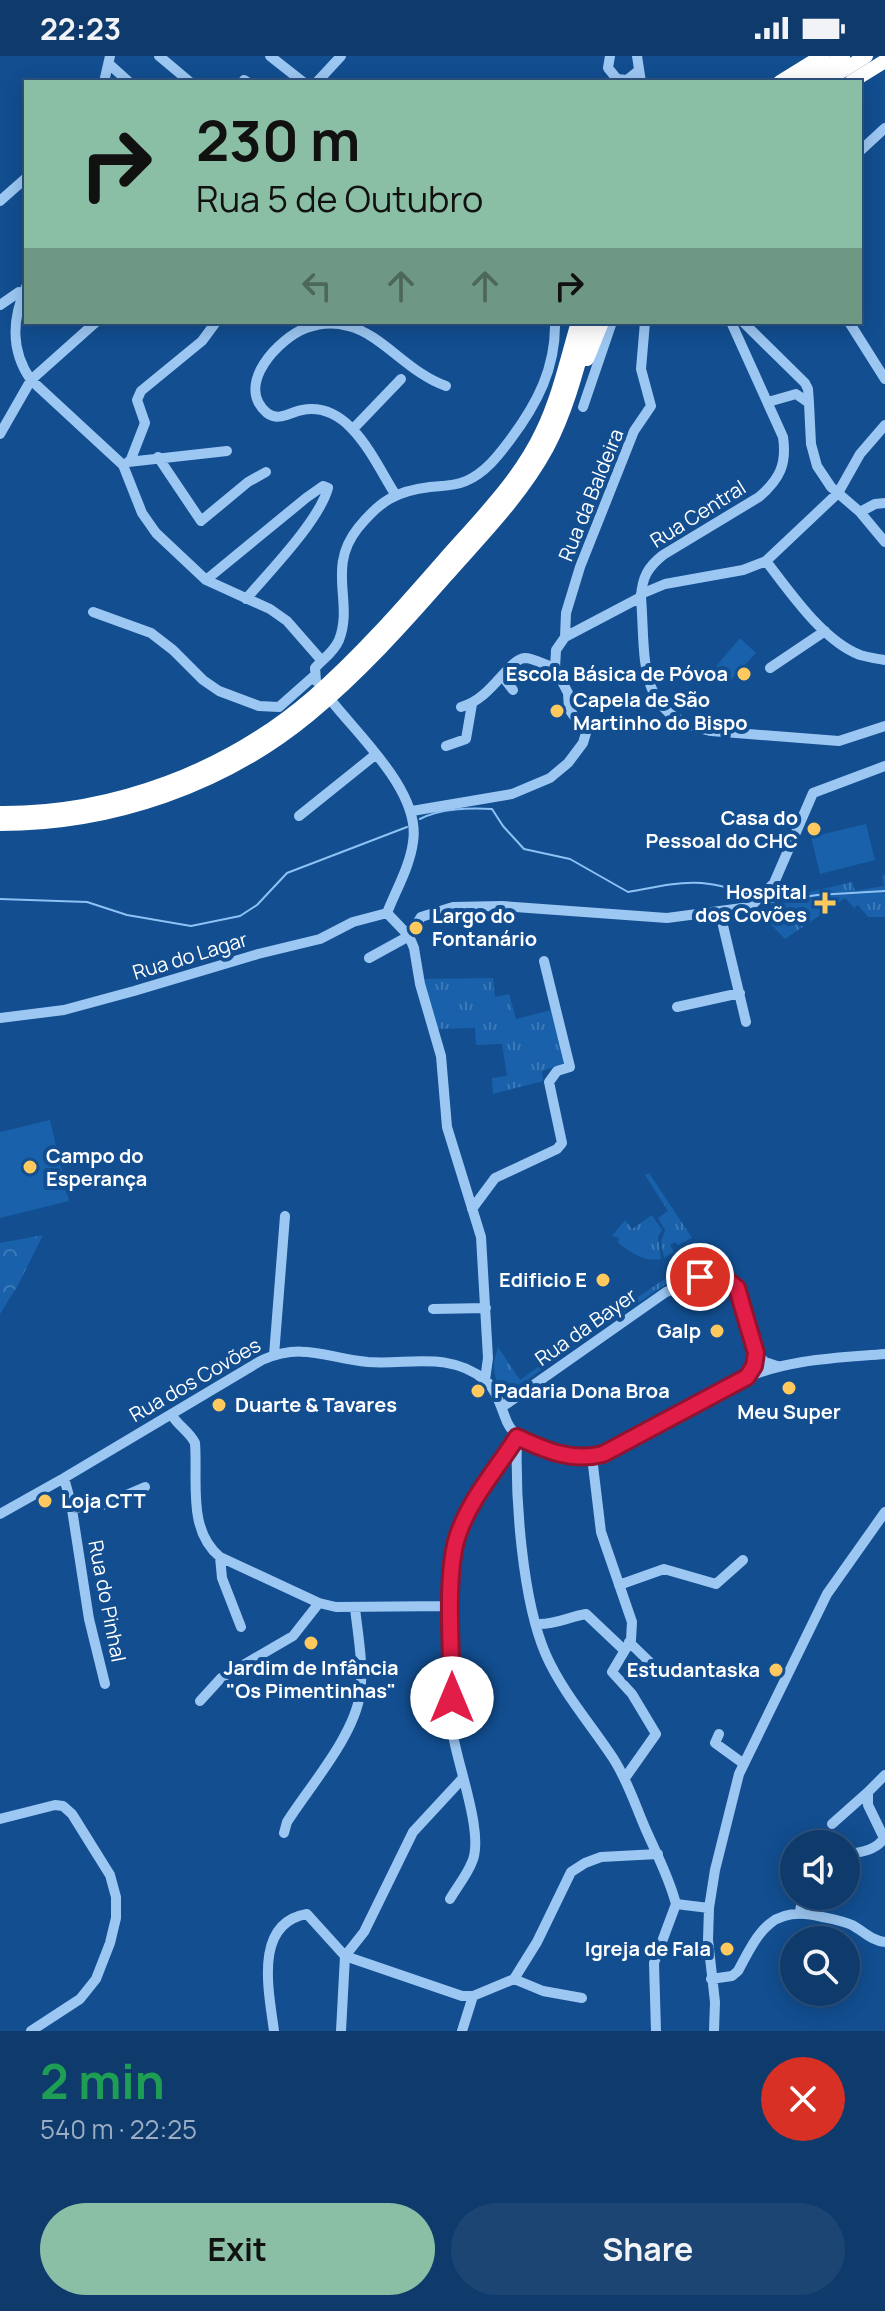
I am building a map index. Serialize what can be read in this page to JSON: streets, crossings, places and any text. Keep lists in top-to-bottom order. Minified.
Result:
{"streets":{"street":["Rua da Baldeira","Rua Central","Rua do Lagar","Rua da Bayer","Rua dos Covões","Rua do Pinhal"]},"crossings":[["Rua dos Covões","Rua do Pinhal"]],"places":{"other":["Escola Básica de Póvoa","Capela de São Martinho do Bispo","Casa do Pessoal do CHC","Largo do Fontanário","Campo do Esperança","Edificio E","Galp","Meu Super","Padaria Dona Broa","Duarte & Tavares","Loja CTT","Jardim de Infância \"Os Pimentinhas\"","Estudantaska","Igreja de Fala"],"health":["Hospital dos Covões"]},"page":{"status":"22:23","turn":["230 m","Rua 5 de Outubro"],"heading":["2 min","540 m · 22:25"],"buttons":["Exit","Share"]}}
